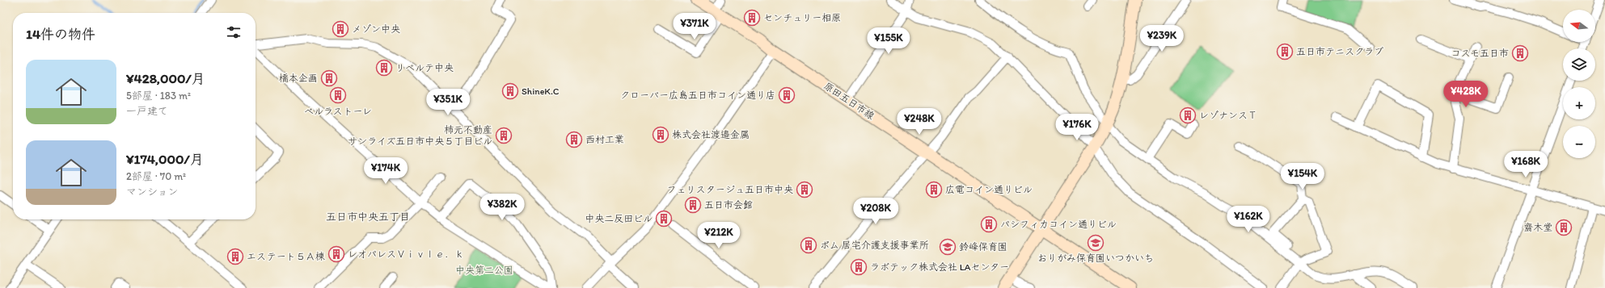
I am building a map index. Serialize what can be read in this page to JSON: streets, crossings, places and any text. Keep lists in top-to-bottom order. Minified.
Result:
{"streets":{"main road":["原田五日市線"]},"districts":["五日市中央五丁目"],"parks":["中央第二公園"],"places":{"building":["センチュリー相原","メゾン中央","五日市テニスクラブ","コスモ五日市","リベルテ中央","橋本企画","ShineK.C","ベルラストーレ","クローバー広島五日市コイン通り店","レゾナンスＴ","株式会社渡邉金属","柿元不動産 サンライズ五日市中央５丁目ビル","西村工業","フェリスタージュ五日市中央","広電コイン通りビル","五日市会館","中央二反田ビル","パシフィカコイン通りビル","齋木堂","ポム 居宅介護支援事業所","レオパレスＶｉｖｌｅ．ｋ","エステート５Ａ棟","ラボテック株式会社 LAセンター"],"school or university":["おりがみ保育園いつかいち","鈴峰保育園"]},"north":"left","page":{"map_buttons":["+","−"],"price":["¥371K","¥239K","¥155K","¥428K","¥351K","¥248K","¥176K","¥168K","¥174K","¥154K","¥382K","¥208K","¥162K","¥212K"],"heading":"14件の物件","list":[{"name":"¥428,000/月","note":"5部屋 · 183 m² · 一戸建て"},{"name":"¥174,000/月","note":"2部屋 · 70 m² · マンション"}]}}
